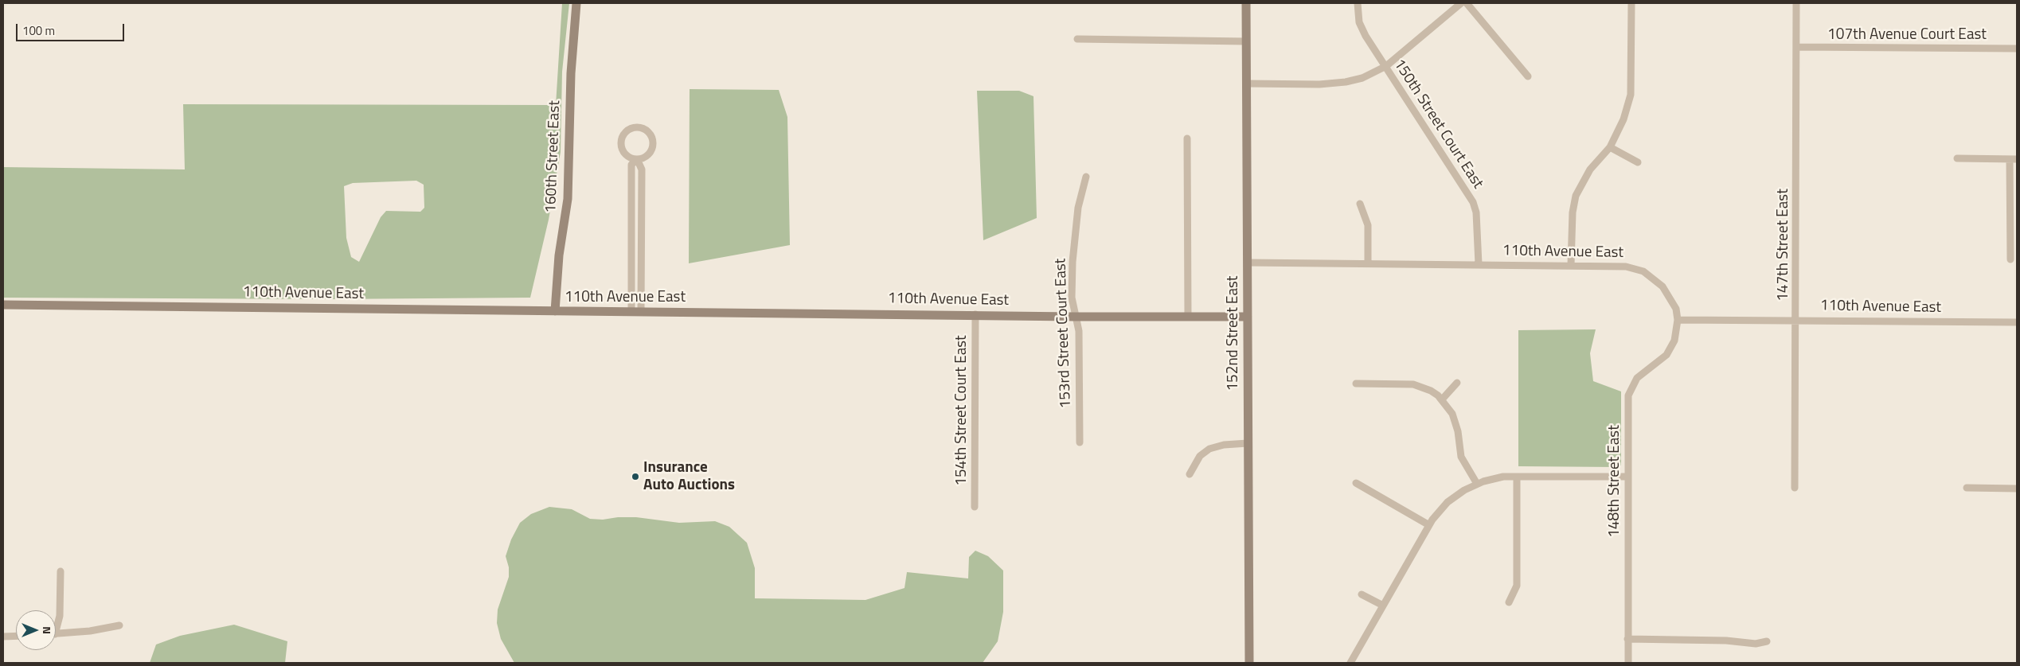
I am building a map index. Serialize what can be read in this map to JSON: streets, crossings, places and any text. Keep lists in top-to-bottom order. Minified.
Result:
{"streets":{"street":["107th Avenue Court East","150th Street Court East","160th Street East","147th Street East","110th Avenue East","153rd Street Court East","152nd Street East","154th Street Court East","148th Street East"]},"crossings":[["107th Avenue Court East","147th Street East"],["150th Street Court East","110th Avenue East"],["160th Street East","110th Avenue East"],["147th Street East","110th Avenue East"],["110th Avenue East","153rd Street Court East"],["110th Avenue East","152nd Street East"],["110th Avenue East","154th Street Court East"],["110th Avenue East","148th Street East"]],"places":["Insurance Auto Auctions"],"scale_bar":"100 m","north":"right"}
